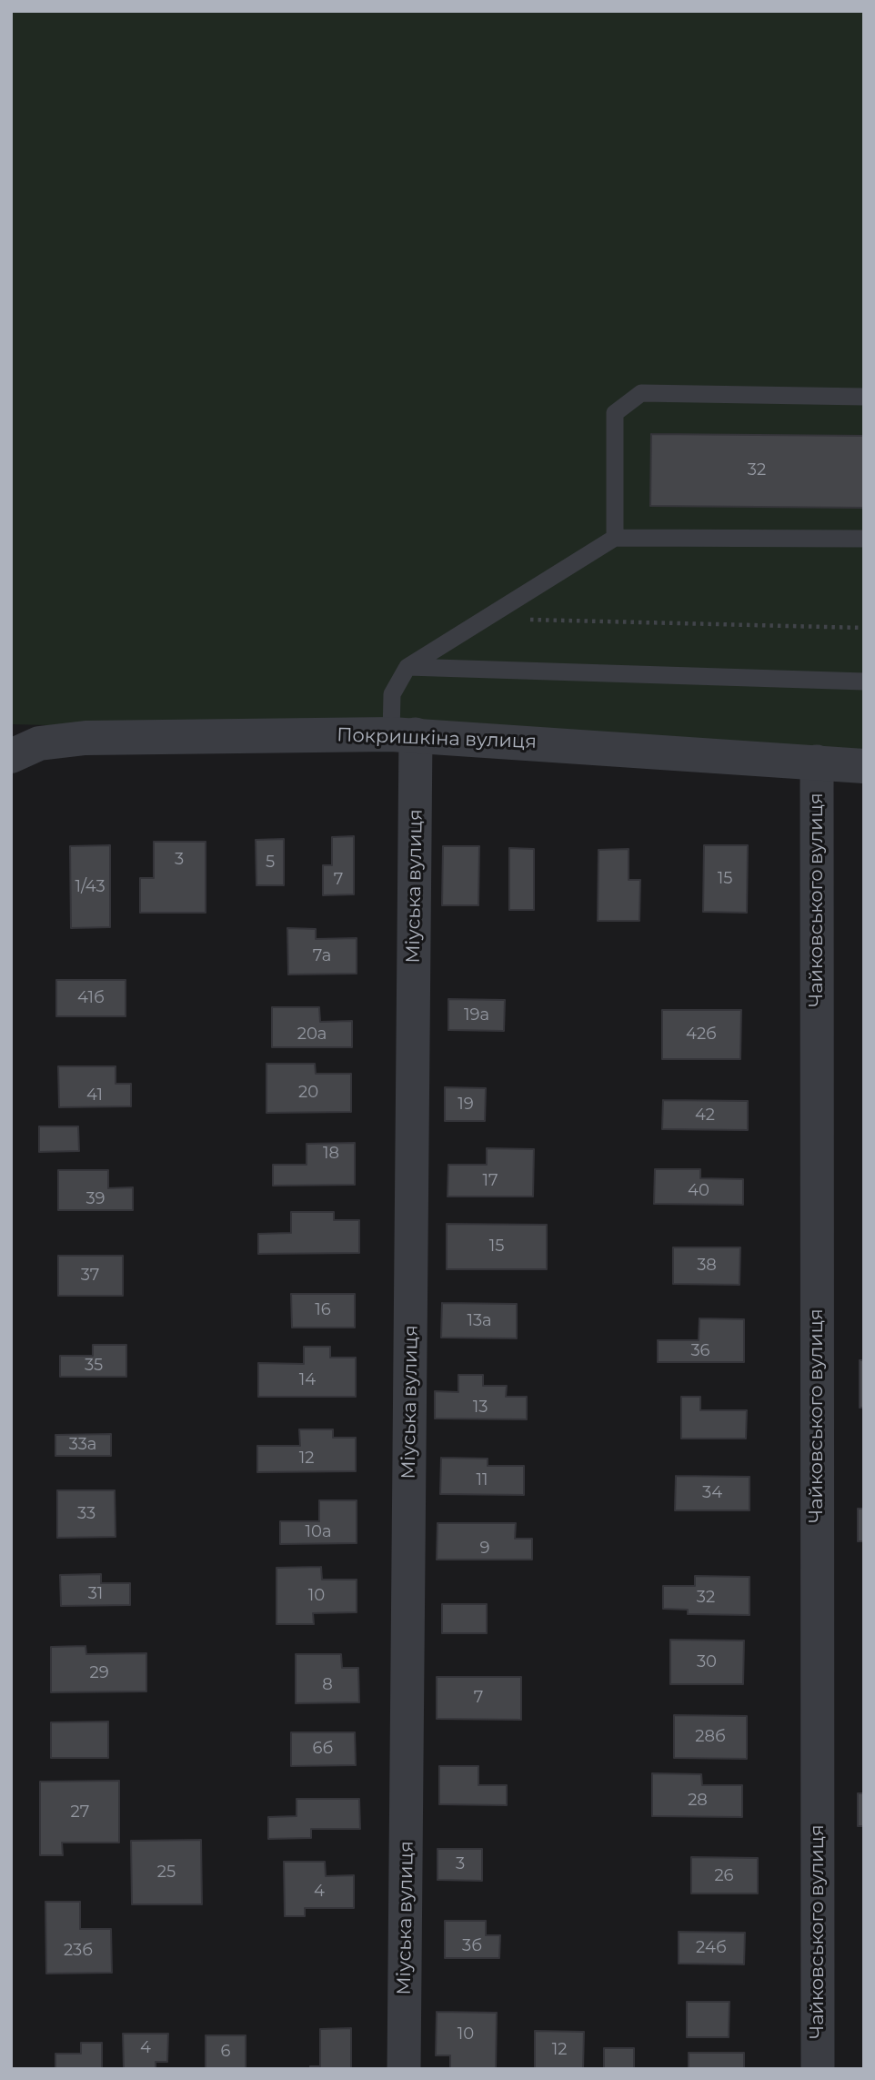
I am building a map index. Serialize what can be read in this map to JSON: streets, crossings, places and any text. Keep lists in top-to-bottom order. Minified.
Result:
{"streets":{"street":["Покришкіна вулиця","Міуська вулиця","Чайковського вулиця"]},"crossings":[["Покришкіна вулиця","Міуська вулиця"],["Покришкіна вулиця","Чайковського вулиця"]],"house_numbers":["32","3","5","15","7","1/43","7а","41б","19а","20а","42б","20","41","19","42","18","17","40","39","15","38","37","16","13а","36","35","14","13","33а","12","11","34","33","10а","9","31","10","32","30","29","8","7","28б","6б","28","27","3","25","26","4","3б","24б","23б","10","4","12","6"]}
